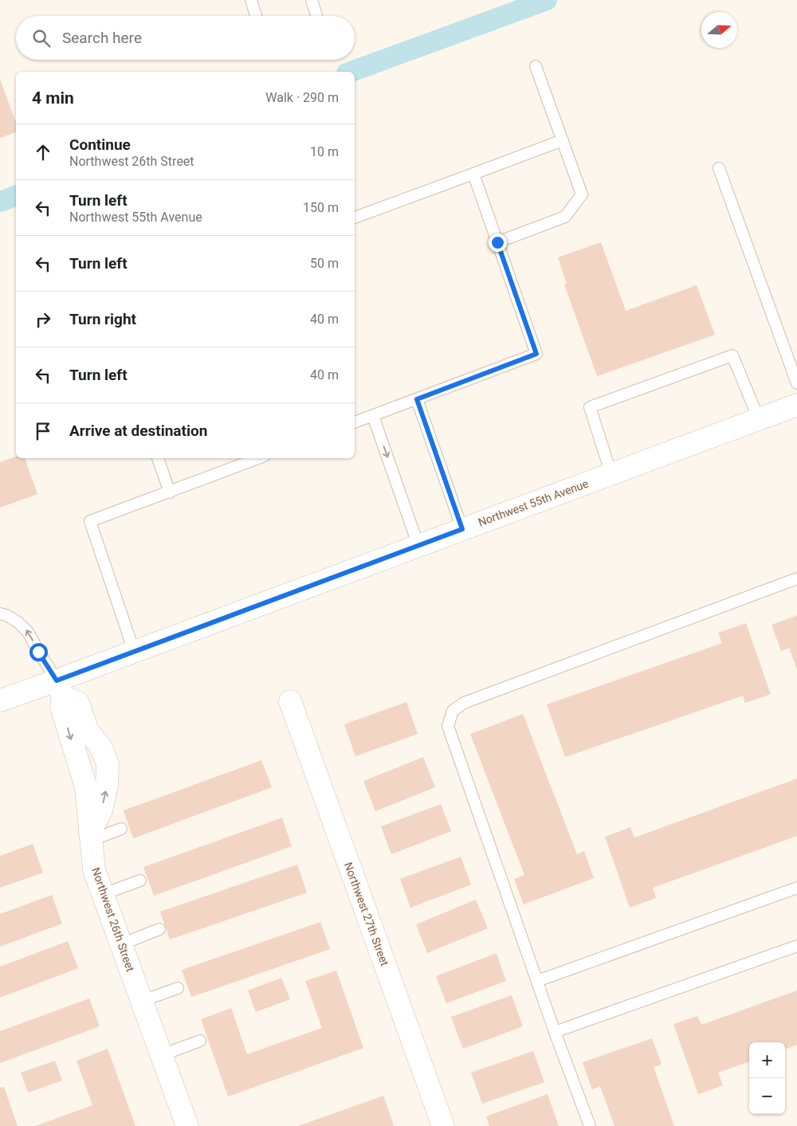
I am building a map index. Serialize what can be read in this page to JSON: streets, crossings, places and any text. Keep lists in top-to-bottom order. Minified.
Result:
{"streets":{"street":["Northwest 55th Avenue","Northwest 27th Street","Northwest 26th Street"]},"north":"right","page":{"search":"Search here","heading":["4 min","Walk · 290 m"],"list":[["Continue","Northwest 26th Street","10 m"],["Turn left","Northwest 55th Avenue","150 m"],["Turn left","50 m"],["Turn right","40 m"],["Turn left","40 m"],"Arrive at destination"],"map_buttons":["+","−"]}}
